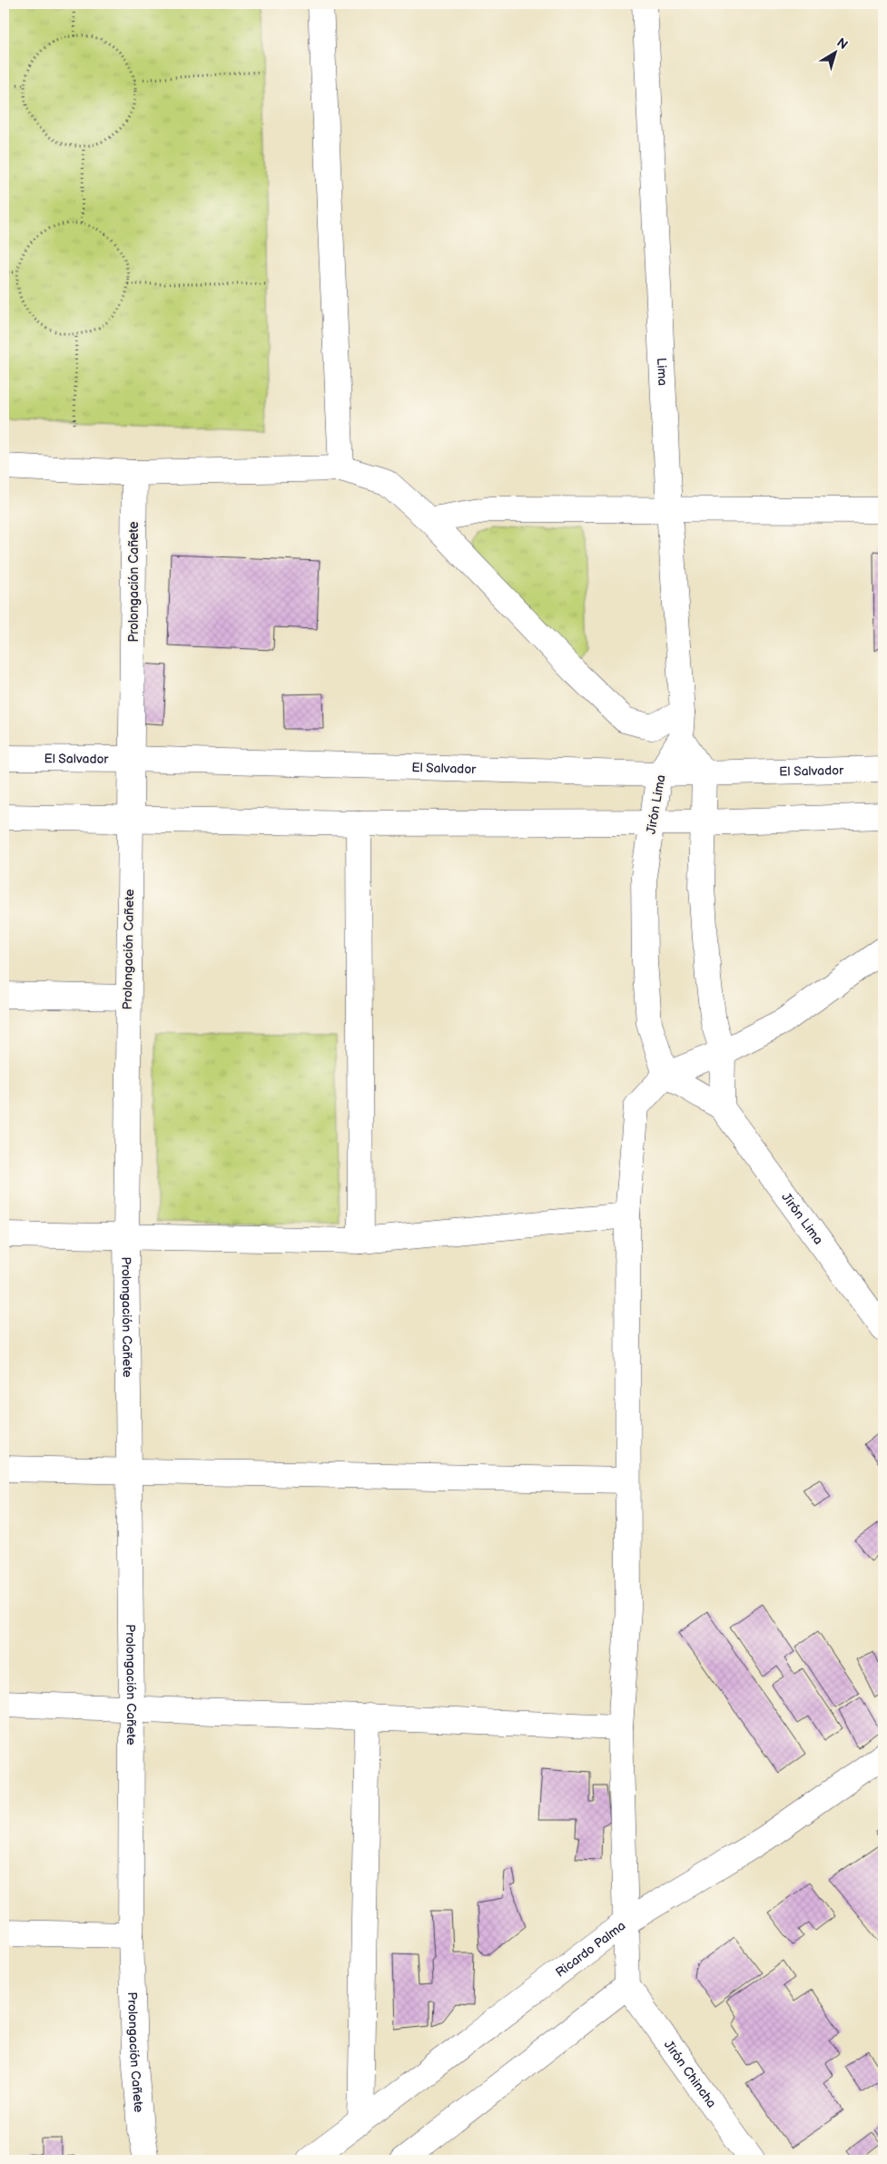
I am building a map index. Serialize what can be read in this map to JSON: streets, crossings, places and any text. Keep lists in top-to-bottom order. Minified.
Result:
{"streets":{"street":["Lima","Prolongación Cañete","El Salvador","Jirón Lima","Ricardo Palma","Jirón Chincha"]},"crossings":[["Lima","Jirón Lima"],["Prolongación Cañete","El Salvador"],["El Salvador","Jirón Lima"]],"north":"top right"}
